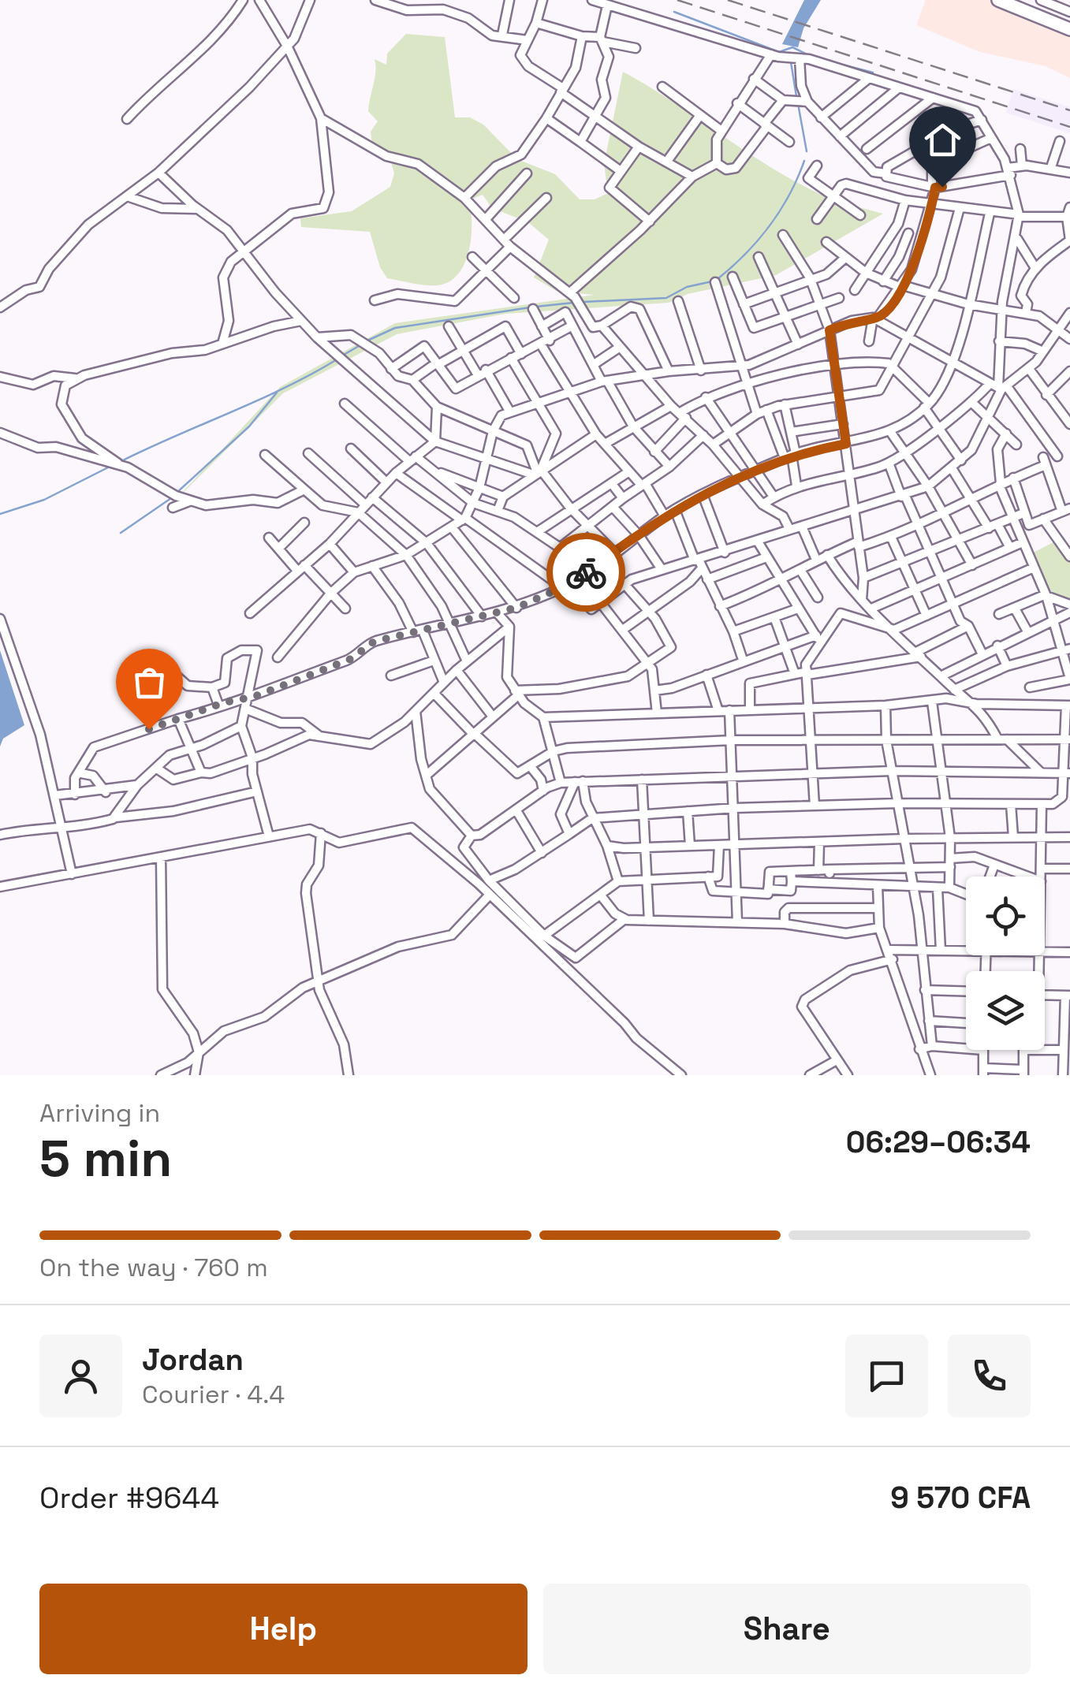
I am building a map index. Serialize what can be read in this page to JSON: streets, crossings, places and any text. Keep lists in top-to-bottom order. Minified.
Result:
{"page":{"heading":["5 min","Arriving in","06:29–06:34"],"panel":["Jordan","Courier · 4.4","Order #9644","9 570 CFA"],"bar":"On the way · 760 m","buttons":["Help","Share"]}}
